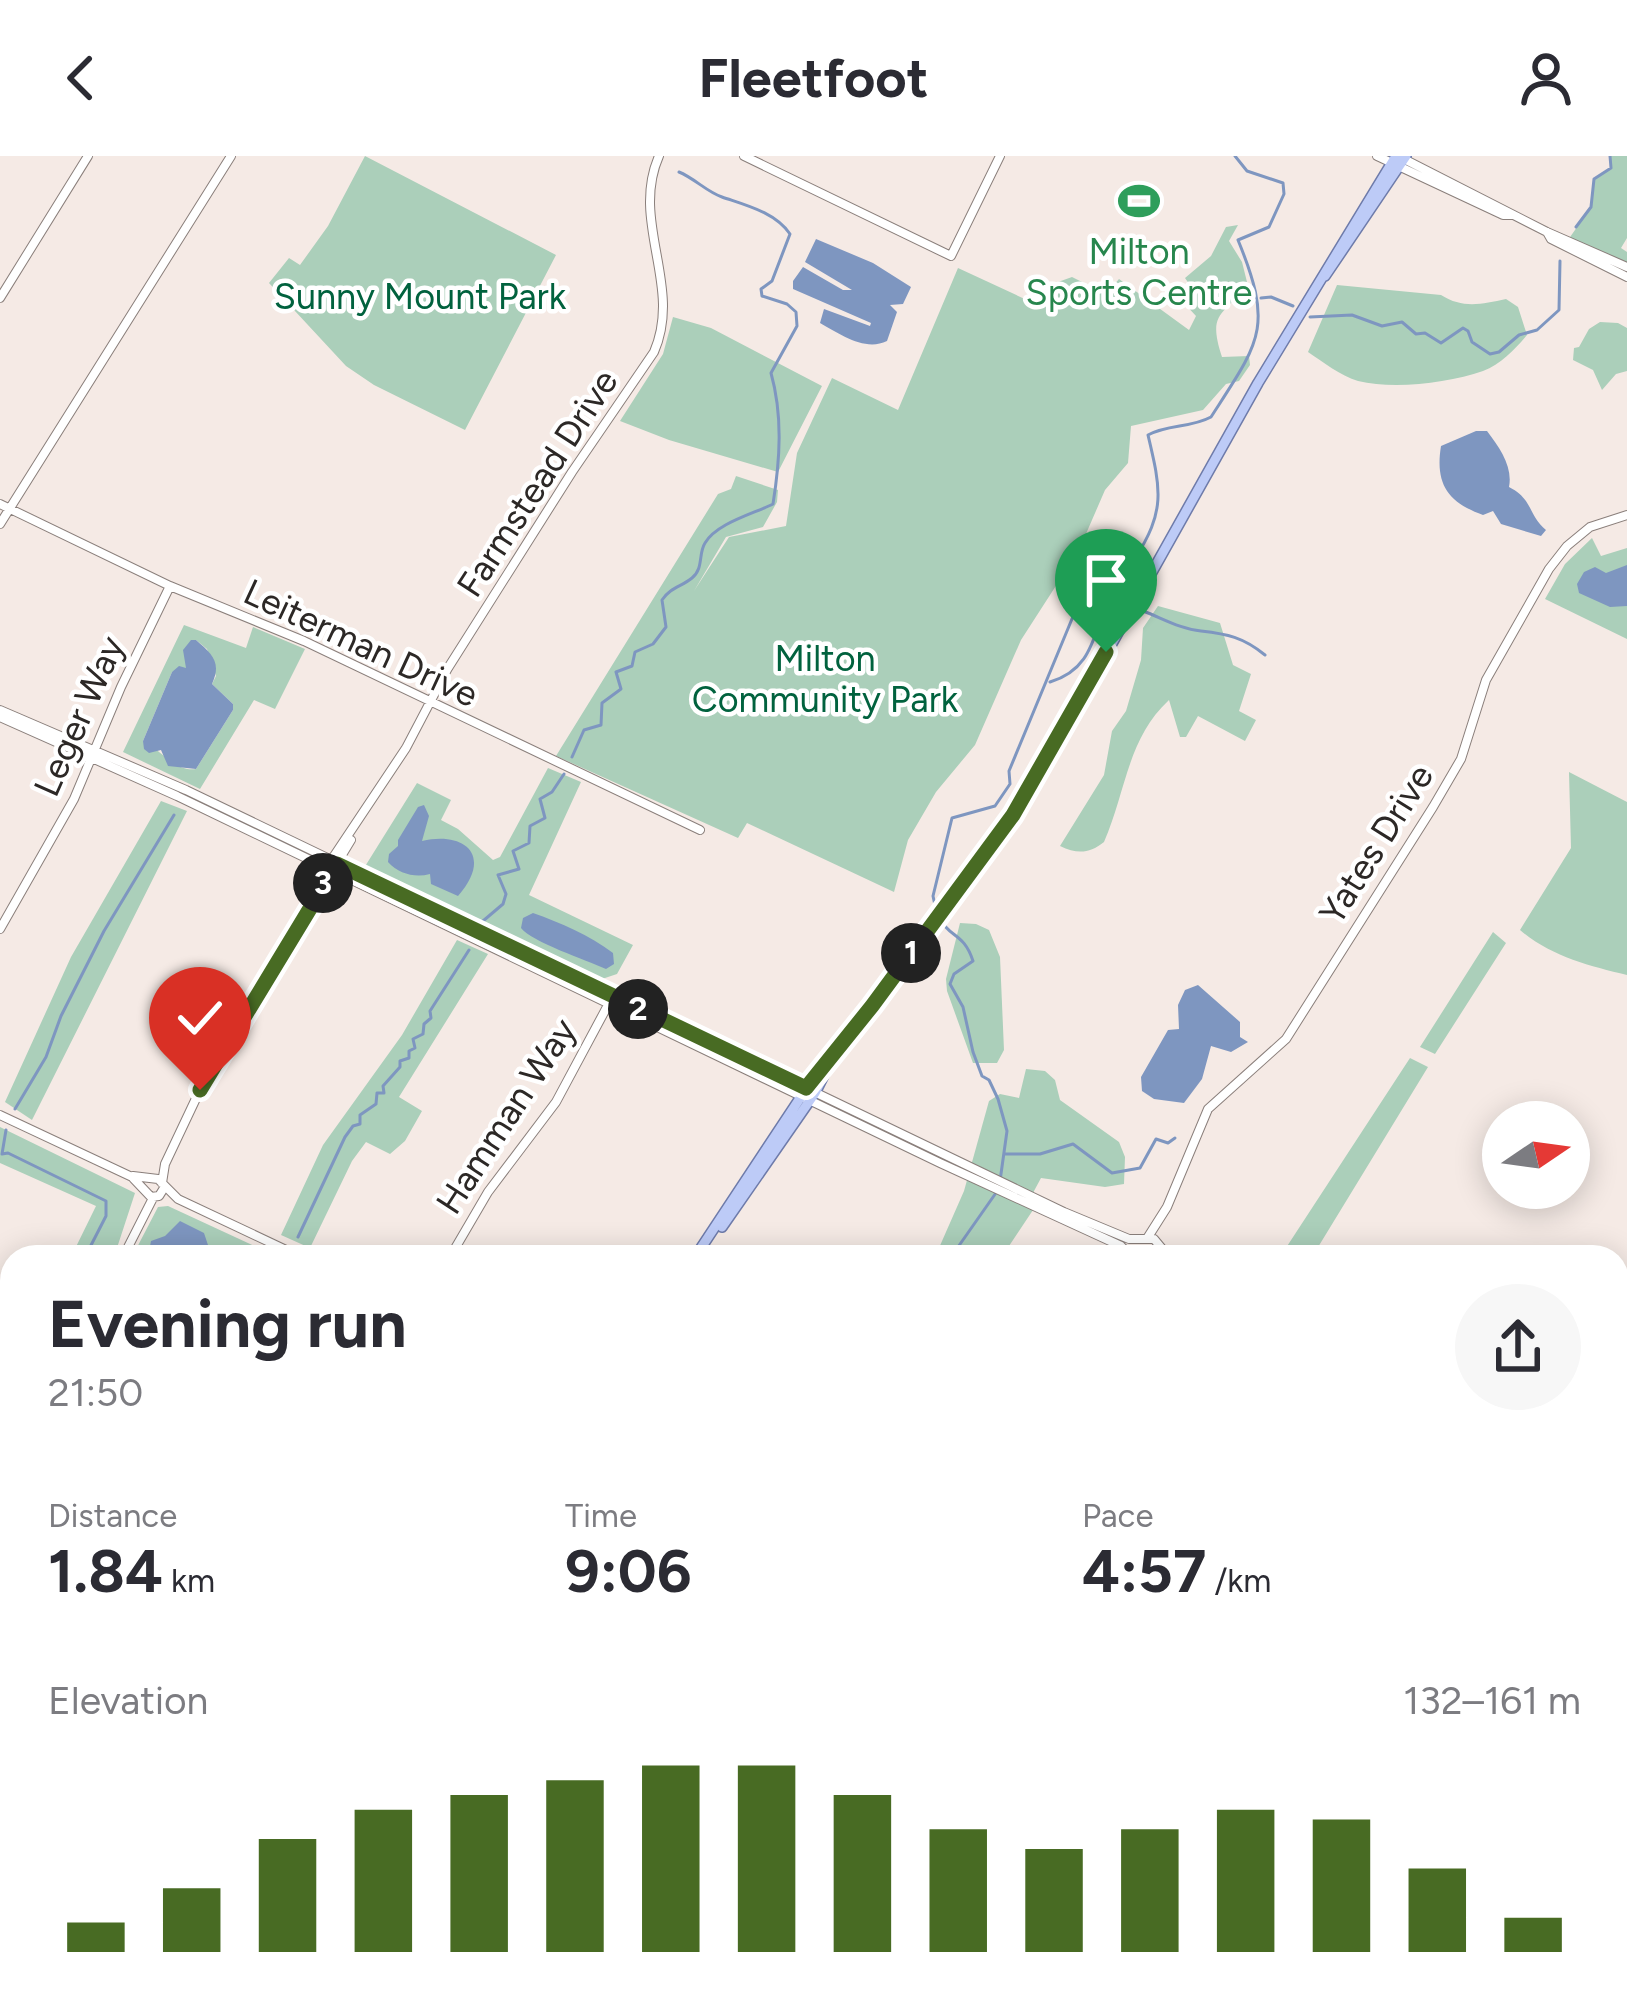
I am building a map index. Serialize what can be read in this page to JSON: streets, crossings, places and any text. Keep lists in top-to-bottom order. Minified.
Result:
{"streets":{"street":["Farmstead Drive","Leiterman Drive","Leger Way","Yates Drive","Hamman Way"]},"crossings":[["Farmstead Drive","Leiterman Drive"],["Leiterman Drive","Leger Way"]],"parks":["Sunny Mount Park","Milton Community Park"],"places":{"sports":["Milton Sports Centre"]},"north":"right","page":{"header":"Fleetfoot","pins":["3","1","2"],"heading":["Evening run","21:50"],"stats":[["Distance","1.84 km"],["Time","9:06"],["Pace","4:57 /km"]],"chart":["Elevation","132–161 m"]}}
